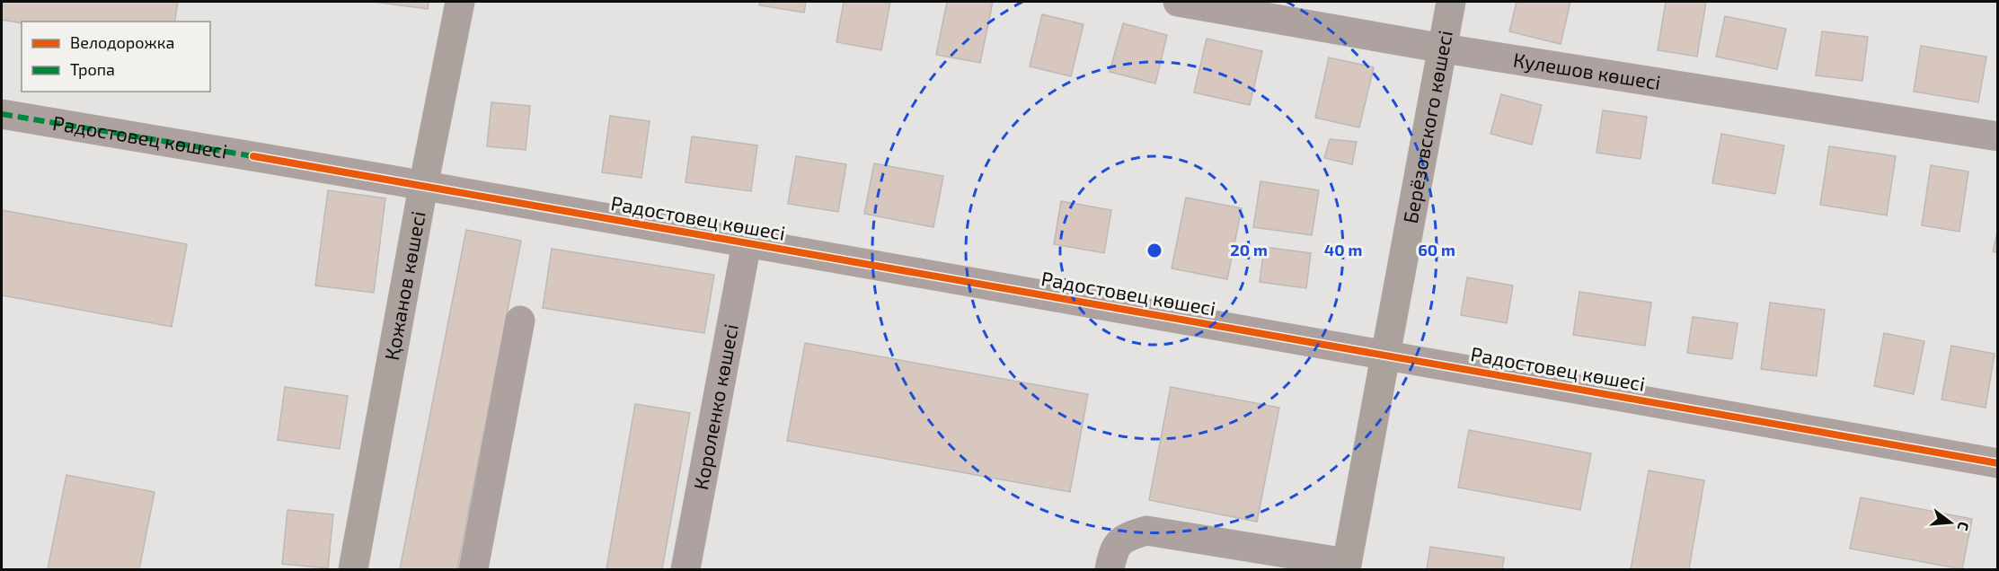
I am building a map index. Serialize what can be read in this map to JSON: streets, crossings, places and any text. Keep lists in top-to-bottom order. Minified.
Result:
{"streets":{"street":["Кулешов көшесі","Берёзовского көшесі","Радостовец көшесі","Қожанов көшесі","Короленко көшесі"]},"crossings":[["Кулешов көшесі","Берёзовского көшесі"],["Берёзовского көшесі","Радостовец көшесі"],["Радостовец көшесі","Қожанов көшесі"],["Радостовец көшесі","Короленко көшесі"]],"legend":["Велодорожка","Тропа"],"north":"right","rings":["20 m","40 m","60 m"]}
